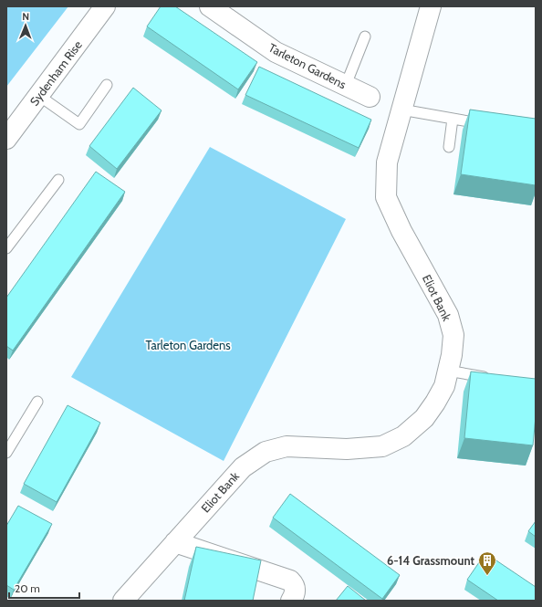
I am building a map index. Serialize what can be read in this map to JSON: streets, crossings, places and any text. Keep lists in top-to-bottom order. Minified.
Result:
{"streets":{"street":["Tarleton Gardens","Sydenham Rise","Eliot Bank"]},"parks":["Tarleton Gardens"],"places":{"building":["6-14 Grassmount"]},"scale_bar":"20 m","north":"top"}
